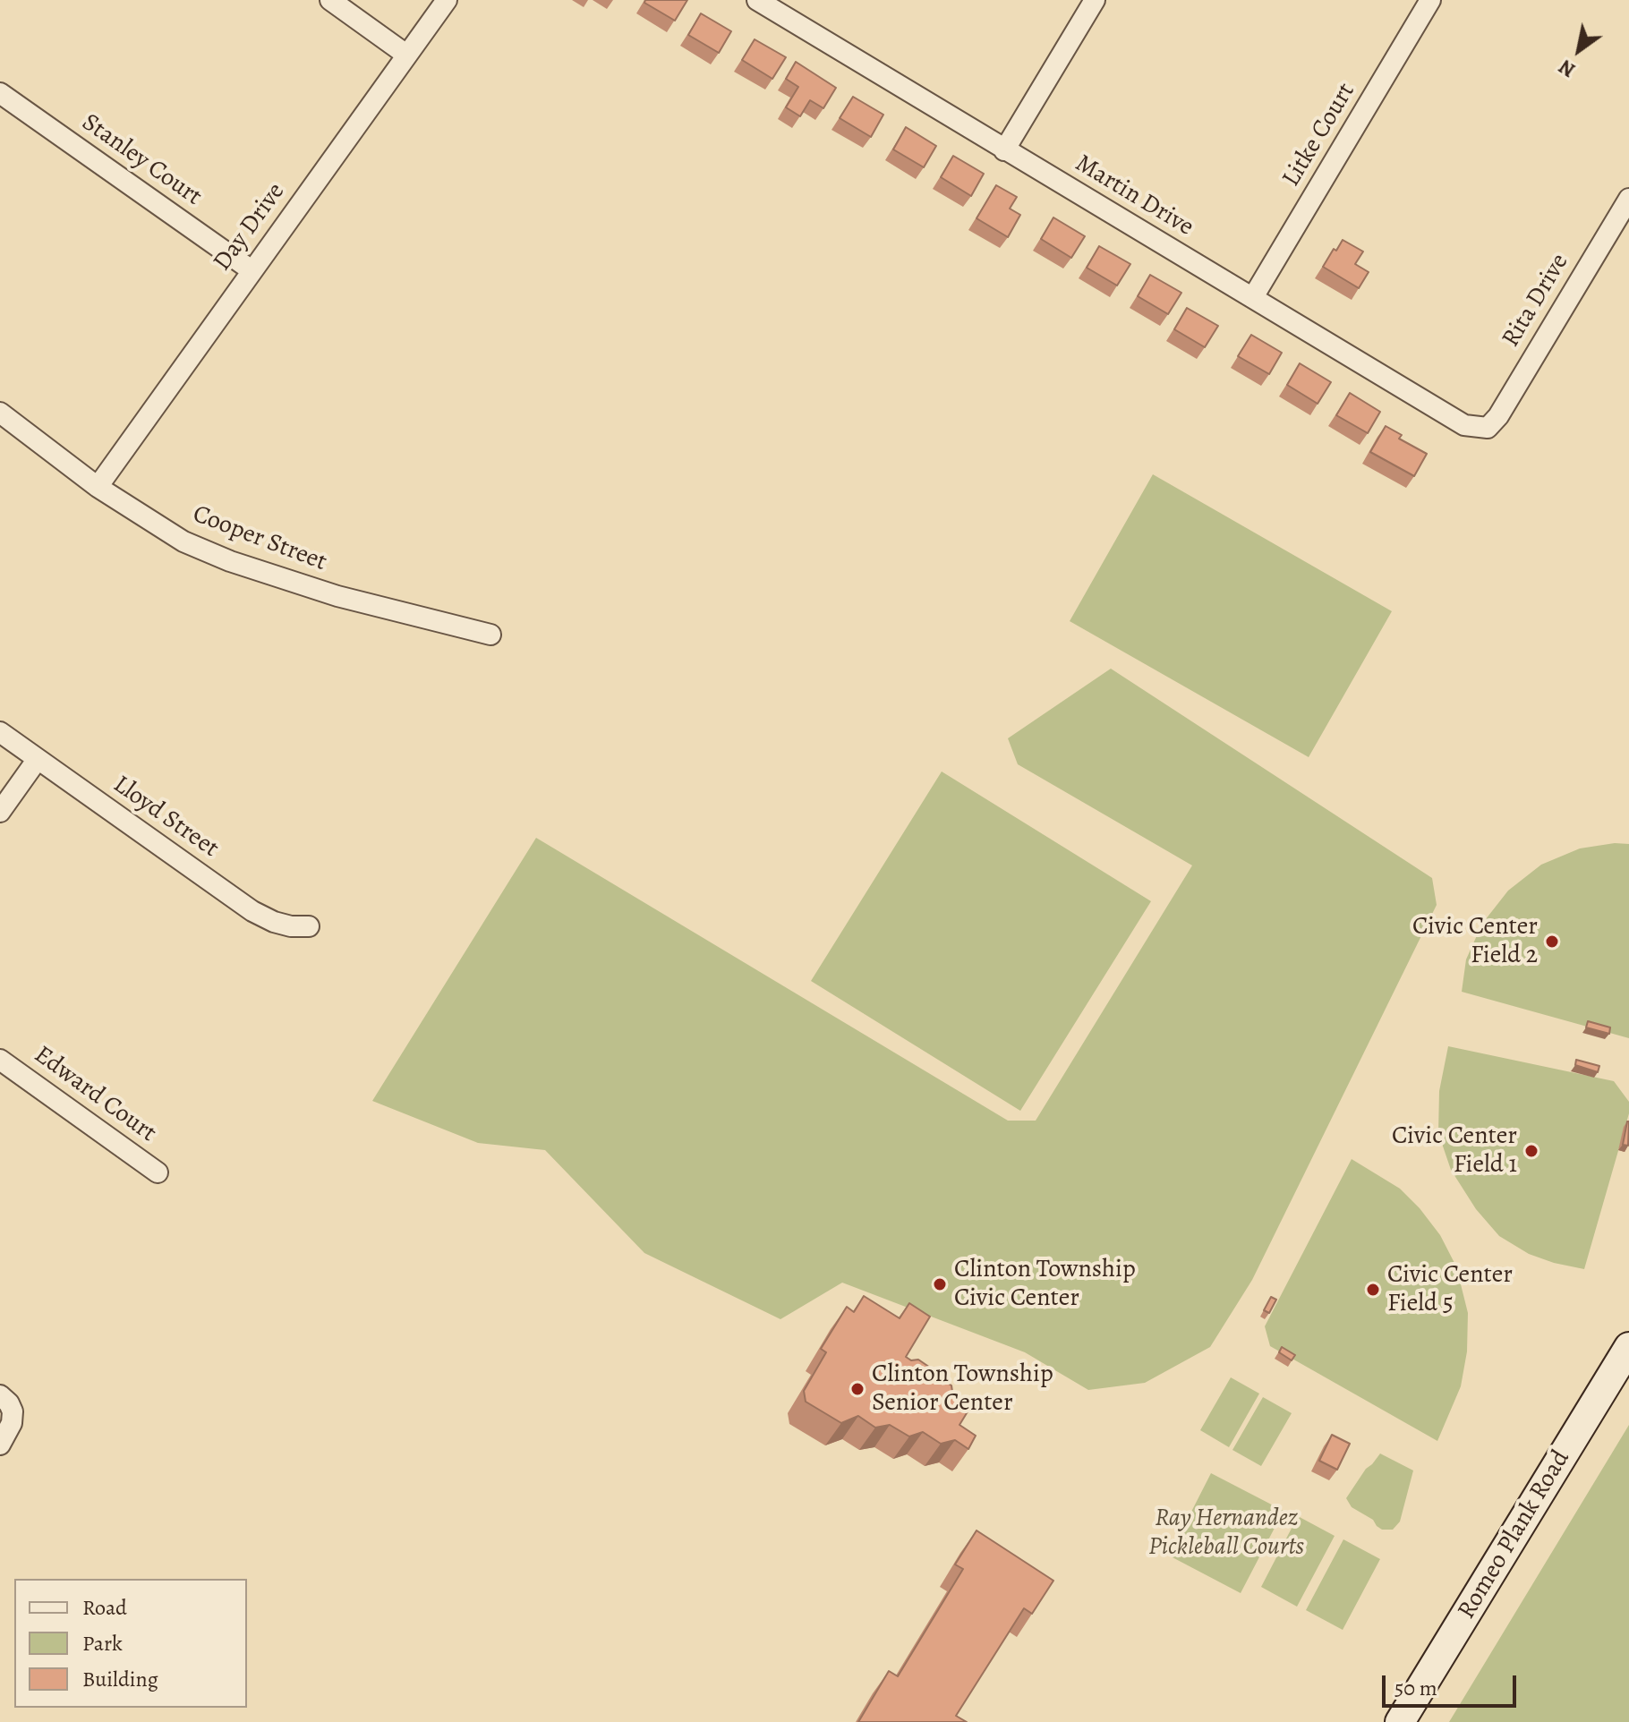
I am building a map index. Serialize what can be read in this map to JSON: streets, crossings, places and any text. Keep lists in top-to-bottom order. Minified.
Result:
{"streets":{"street":["Litke Court","Stanley Court","Martin Drive","Day Drive","Rita Drive","Cooper Street","Lloyd Street","Edward Court","Romeo Plank Road"]},"crossings":[["Litke Court","Martin Drive"],["Stanley Court","Day Drive"],["Martin Drive","Rita Drive"],["Day Drive","Cooper Street"]],"parks":["Ray Hernandez Pickleball Courts"],"places":["Civic Center Field 2","Civic Center Field 1","Clinton Township Civic Center","Civic Center Field 5","Clinton Township Senior Center"],"legend":["Road","Park","Building"],"scale_bar":"50 m","north":"bottom left"}
